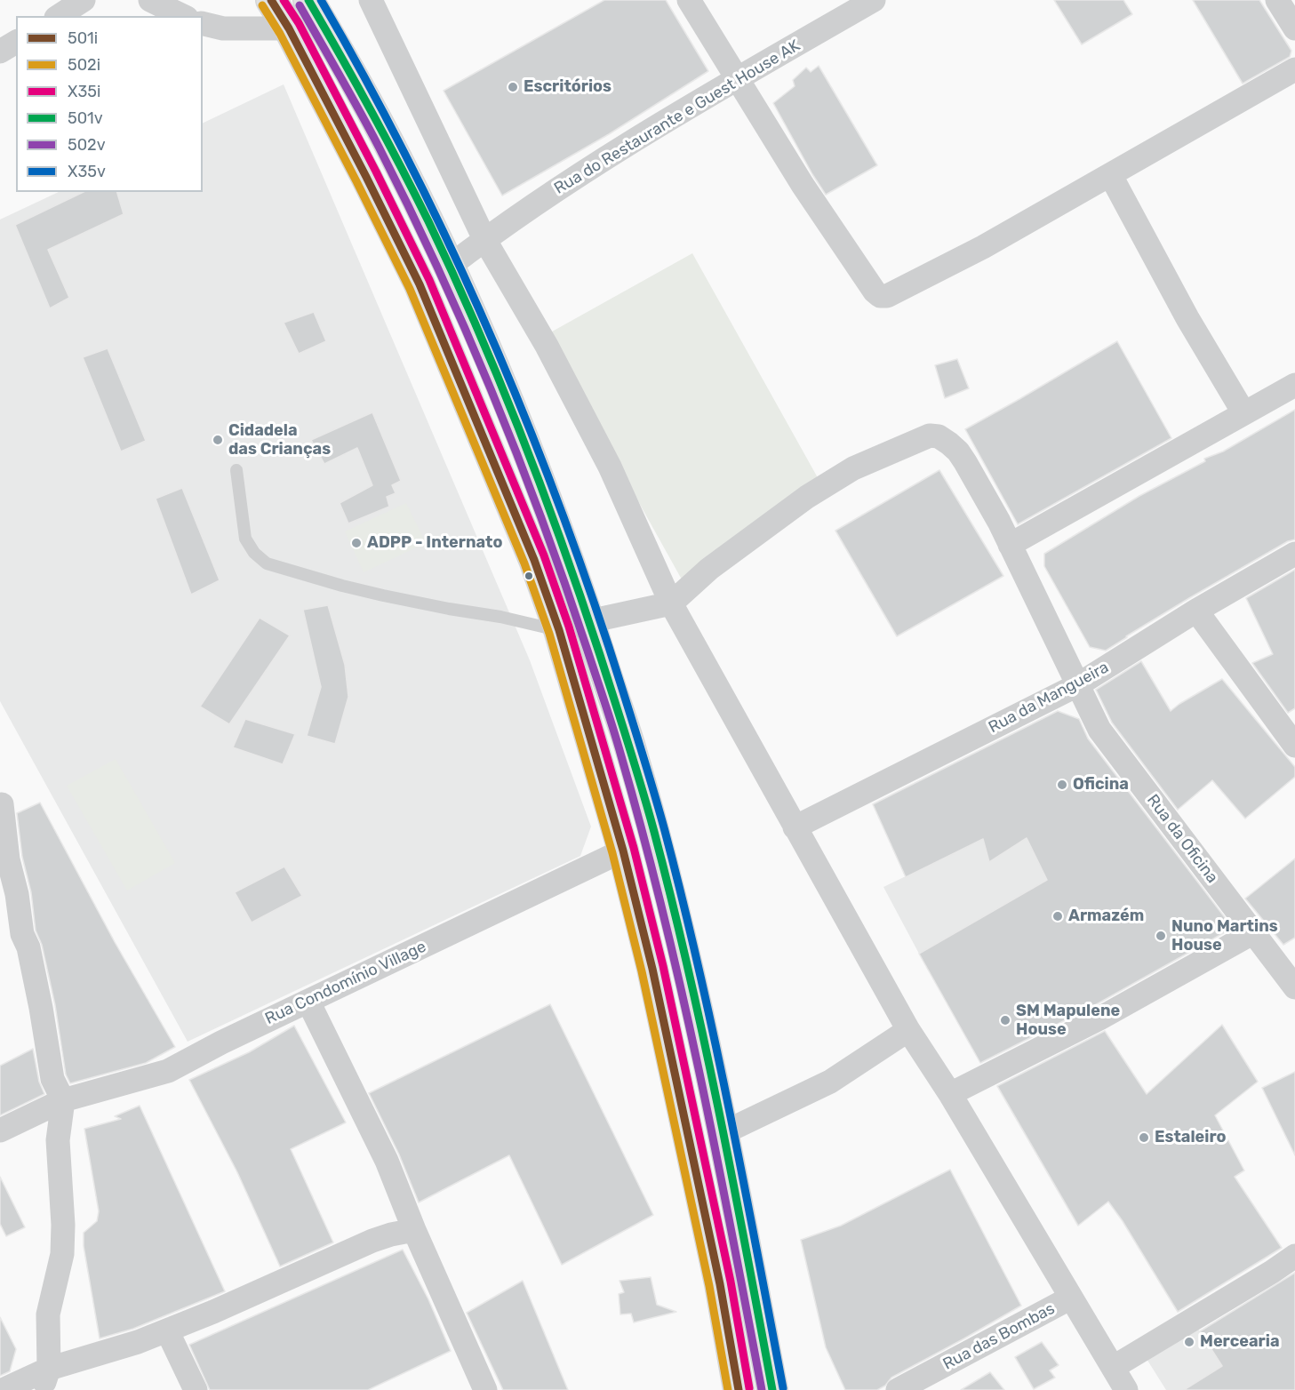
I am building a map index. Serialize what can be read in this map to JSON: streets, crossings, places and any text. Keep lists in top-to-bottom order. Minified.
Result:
{"streets":{"street":["Rua do Restaurante e Guest House AK","Rua da Mangueira","Rua da Oficina","Rua Condomínio Village","Rua das Bombas"]},"crossings":[["Rua da Mangueira","Rua da Oficina"]],"places":["Escritórios","Cidadela das Crianças","ADPP - Internato","Oficina","Armazém","Nuno Martins House","SM Mapulene House","Estaleiro","Mercearia"],"lines":["transit line 501i","transit line X35i","transit line 501v","transit line X35v","transit line 502i","transit line 502v"],"legend":["501i","502i","X35i","501v","502v","X35v"]}
